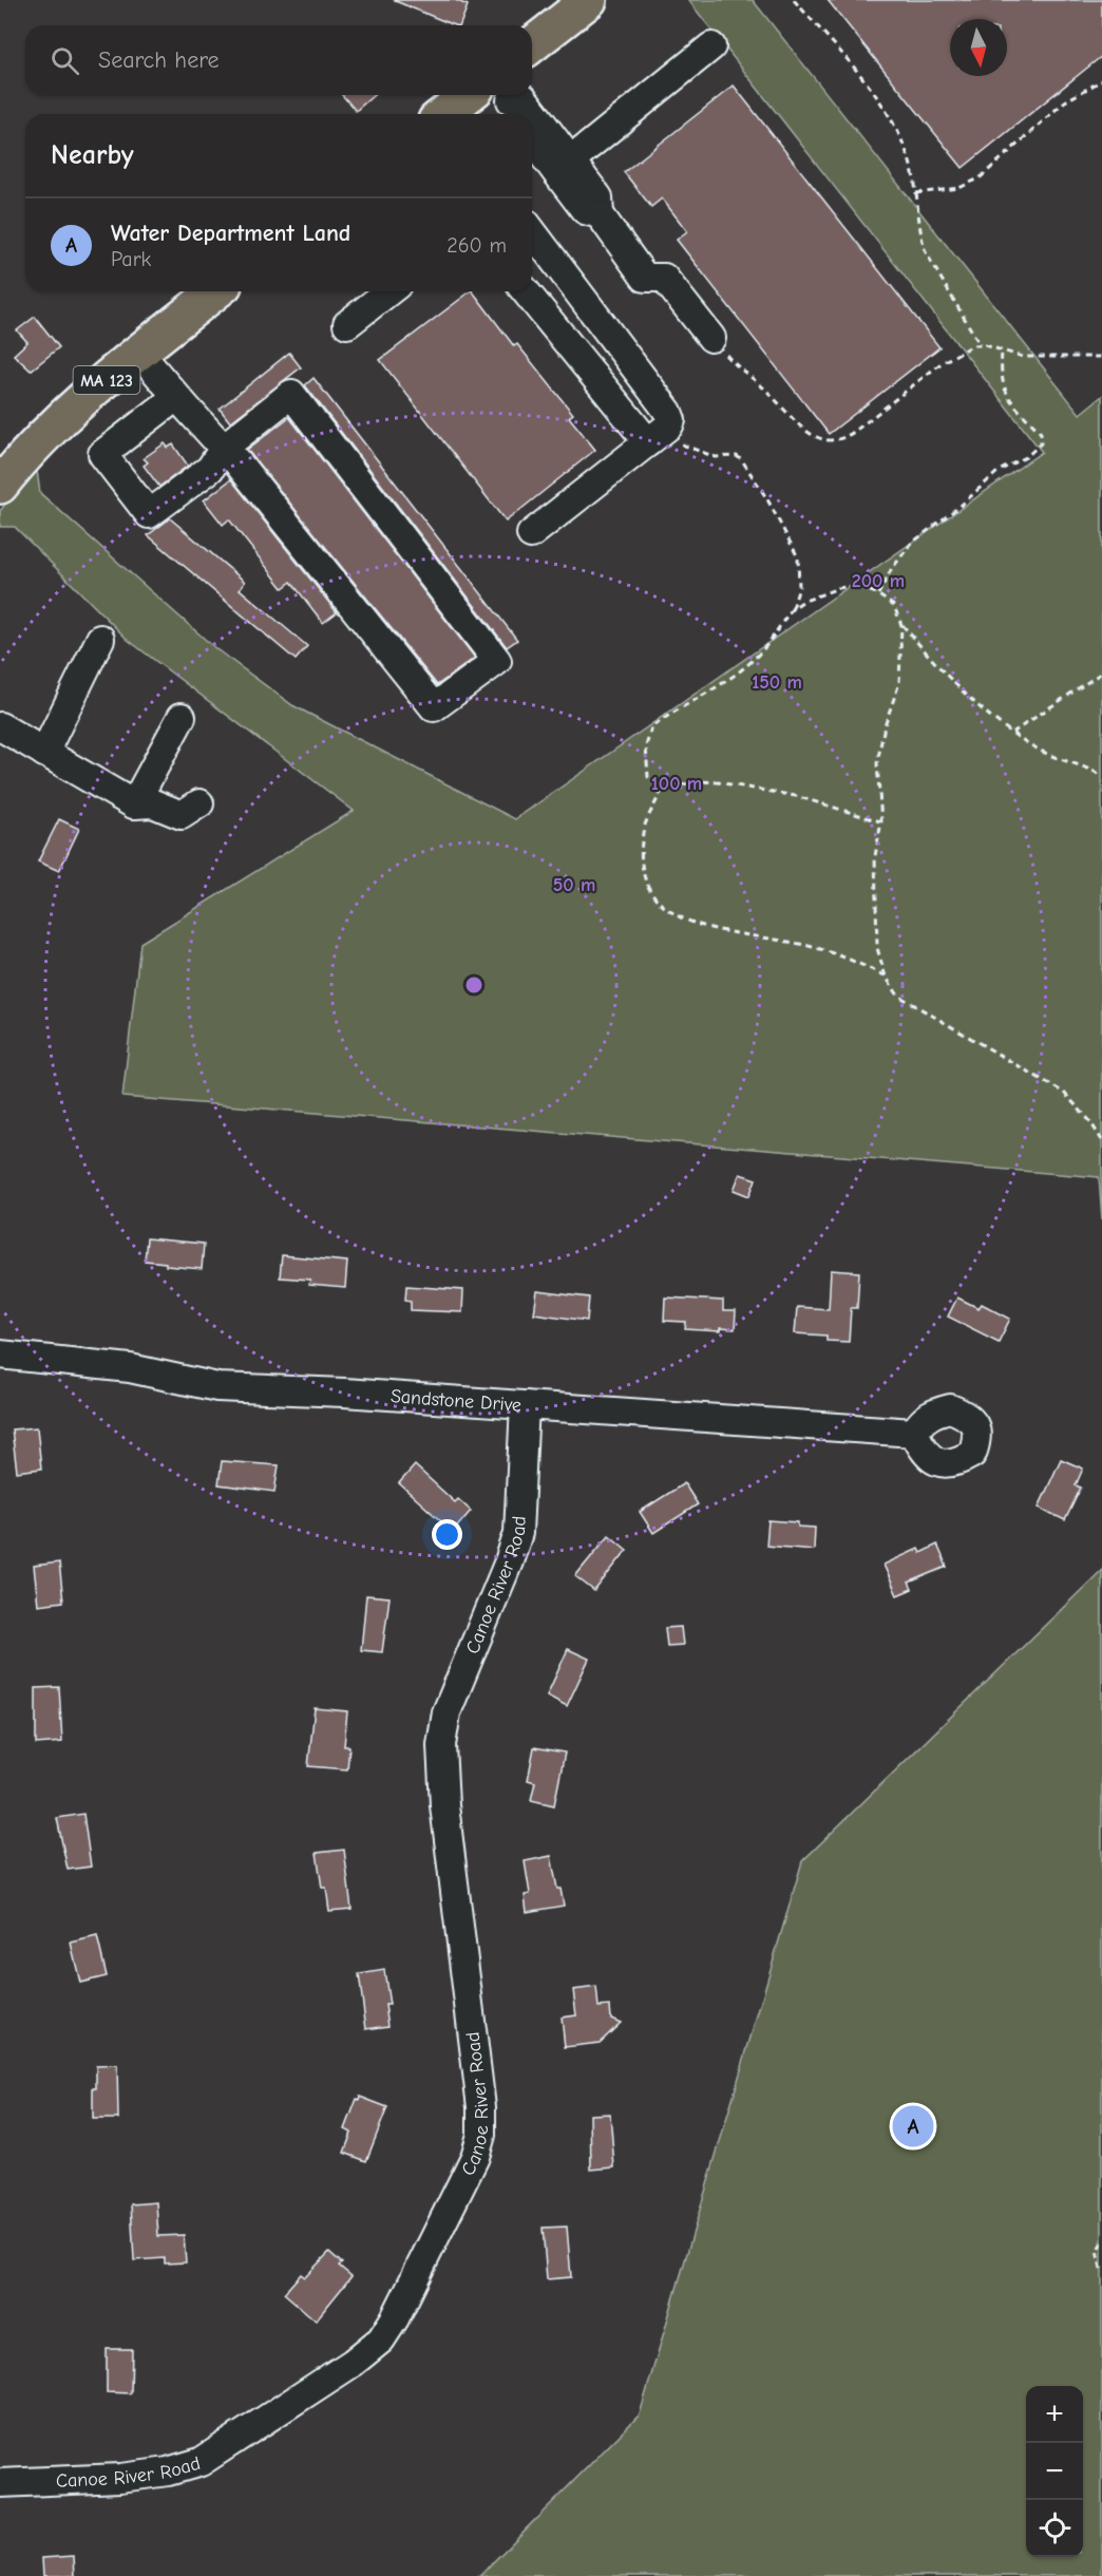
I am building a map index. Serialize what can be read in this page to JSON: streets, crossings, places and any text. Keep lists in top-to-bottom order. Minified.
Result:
{"streets":{"highway":["MA 123"],"street":["Sandstone Drive","Canoe River Road"]},"crossings":[["Sandstone Drive","Canoe River Road"]],"north":"bottom","page":{"search":"Search here","heading":"Nearby","list":[{"mark":"A","name":"Water Department Land","note":"Park","value":"260 m"}],"pins":"A","map_buttons":["+","−"]},"rings":["200 m","150 m","100 m","50 m"]}
